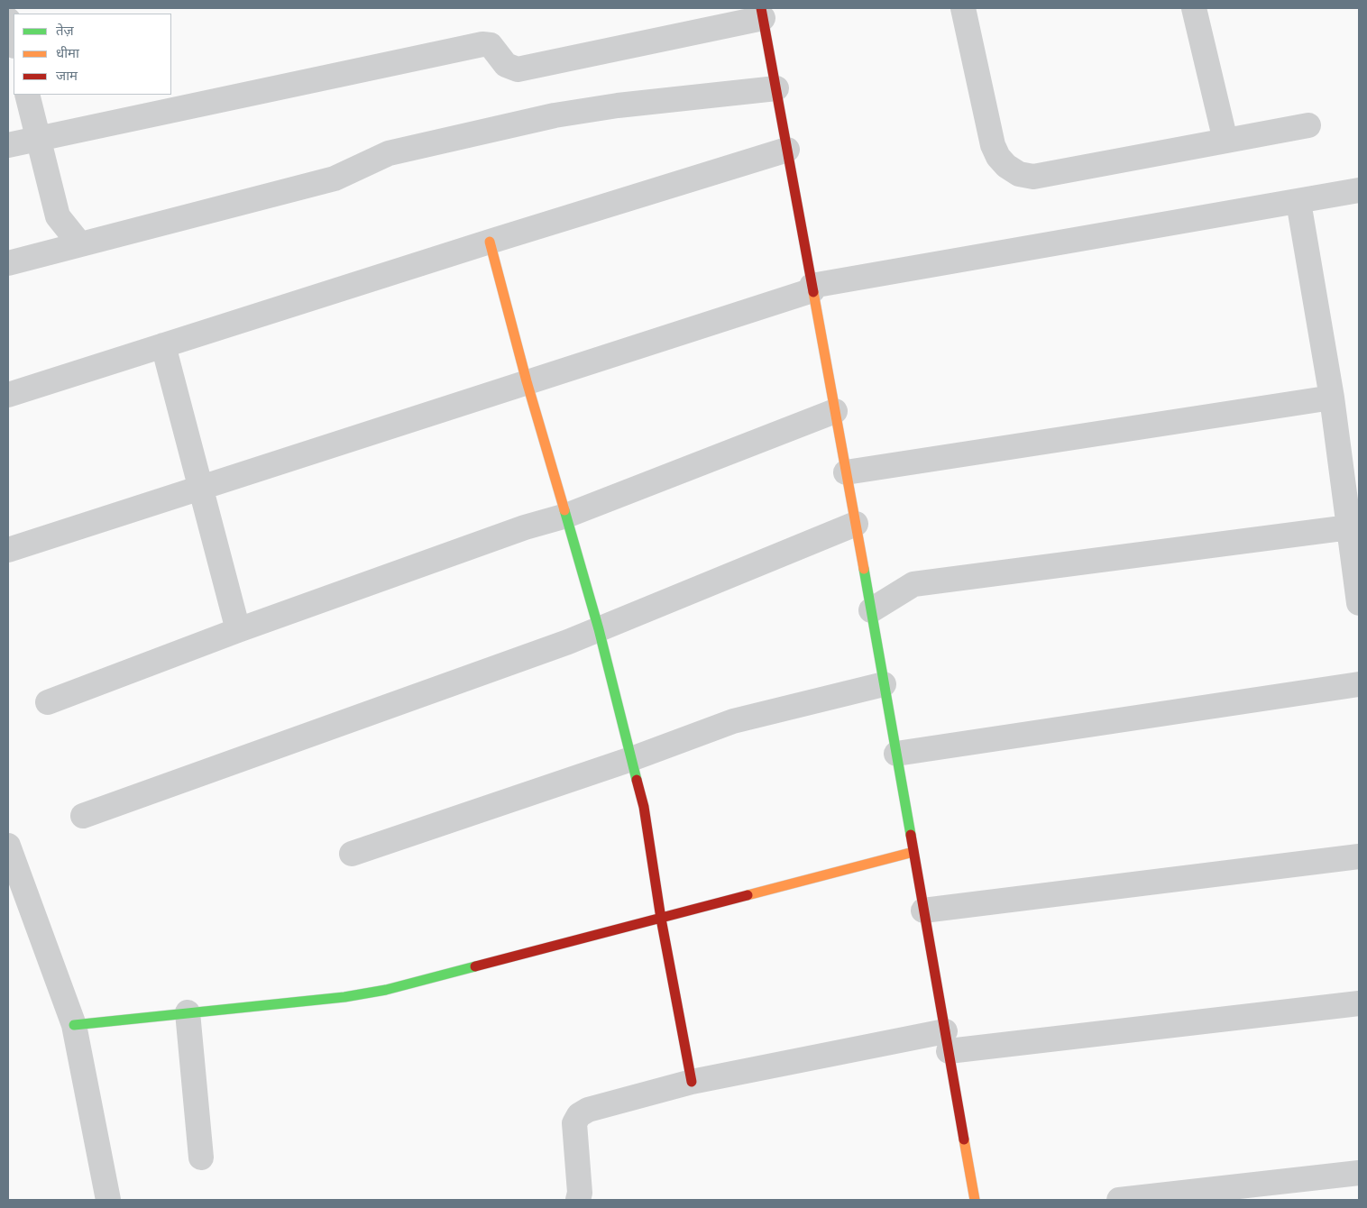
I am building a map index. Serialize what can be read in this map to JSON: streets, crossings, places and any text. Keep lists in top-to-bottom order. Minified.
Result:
{"legend":["तेज़","धीमा","जाम"]}
